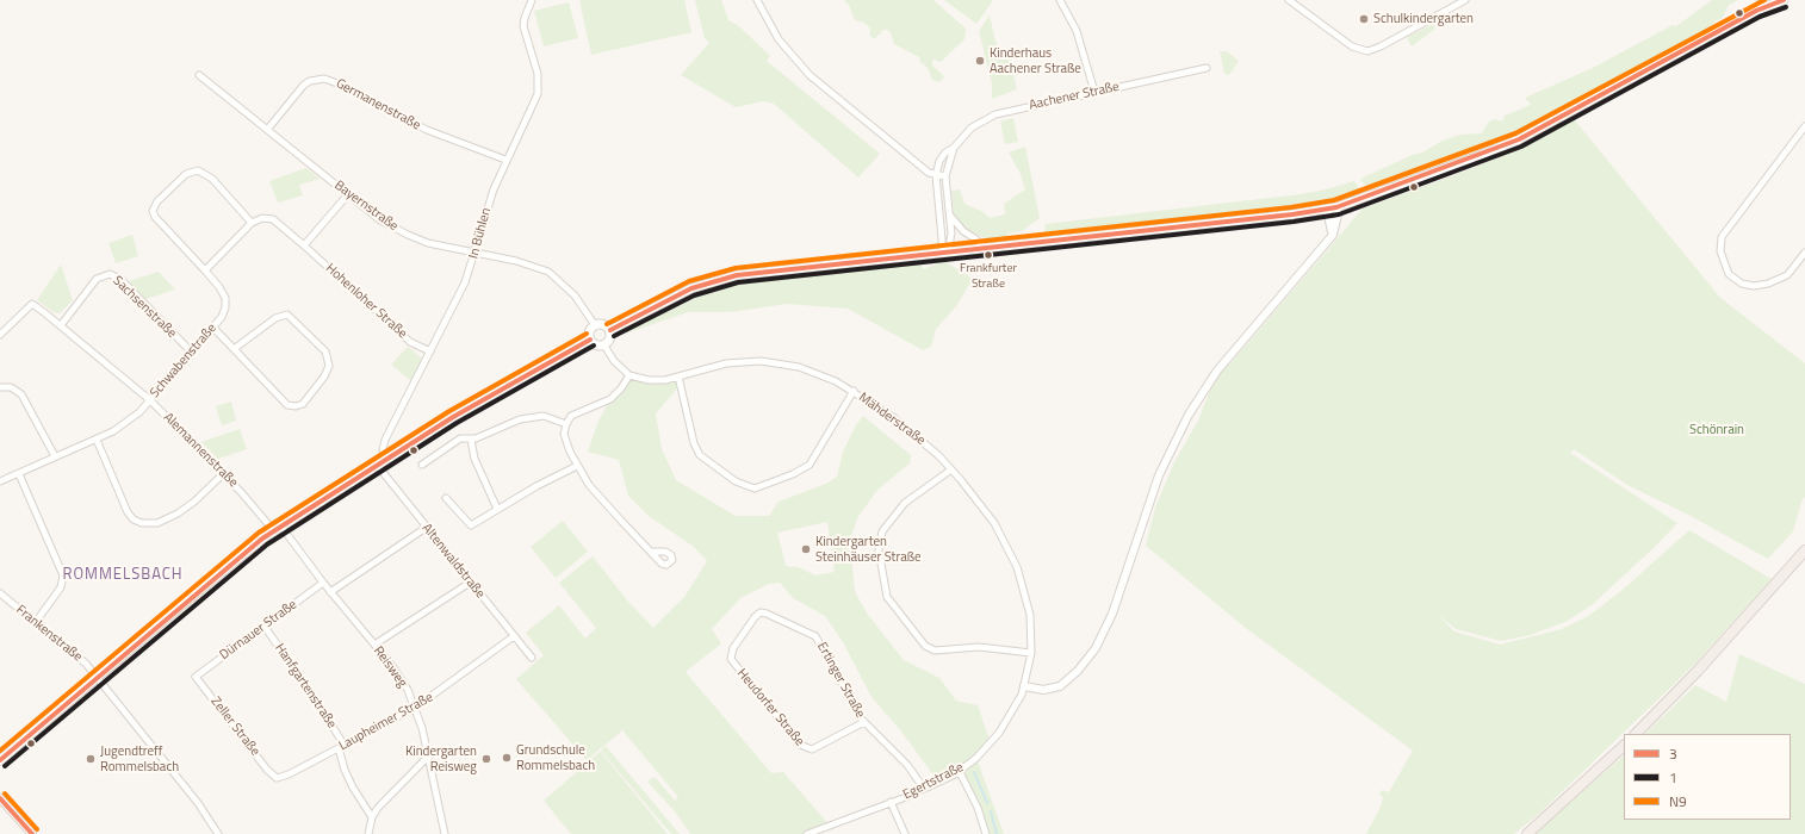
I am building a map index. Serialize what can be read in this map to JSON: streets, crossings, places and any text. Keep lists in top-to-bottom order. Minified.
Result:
{"streets":{"street":["Aachener Straße","Germanenstraße","Bayernstraße","In Bühlen","Hohenloher Straße","Sachsenstraße","Schwabenstraße","Mähderstraße","Alemannenstraße","Altenwaldstraße","Dürnauer Straße","Frankenstraße","Reisweg","Ertinger Straße","Hanfgartenstraße","Heudorfer Straße","Laupheimer Straße","Zeller Straße","Egertstraße"]},"crossings":[["Germanenstraße","Bayernstraße"],["Germanenstraße","In Bühlen"],["Bayernstraße","In Bühlen"],["Bayernstraße","Mähderstraße"],["In Bühlen","Hohenloher Straße"],["Sachsenstraße","Schwabenstraße"],["Sachsenstraße","Alemannenstraße"],["Schwabenstraße","Alemannenstraße"],["Mähderstraße","Egertstraße"],["Alemannenstraße","Reisweg"],["Altenwaldstraße","Laupheimer Straße"],["Dürnauer Straße","Reisweg"],["Dürnauer Straße","Hanfgartenstraße"],["Dürnauer Straße","Zeller Straße"],["Reisweg","Laupheimer Straße"],["Ertinger Straße","Heudorfer Straße"],["Ertinger Straße","Egertstraße"],["Hanfgartenstraße","Laupheimer Straße"],["Laupheimer Straße","Zeller Straße"]],"districts":["ROMMELSBACH"],"parks":["Schönrain"],"places":["Schulkindergarten","Kinderhaus Aachener Straße","Frankfurter Straße","Kindergarten Steinhäuser Straße","Grundschule Rommelsbach","Jugendtreff Rommelsbach","Kindergarten Reisweg"],"lines":["transit line 3","transit line N9","transit line 1"],"legend":["3","1","N9"]}
